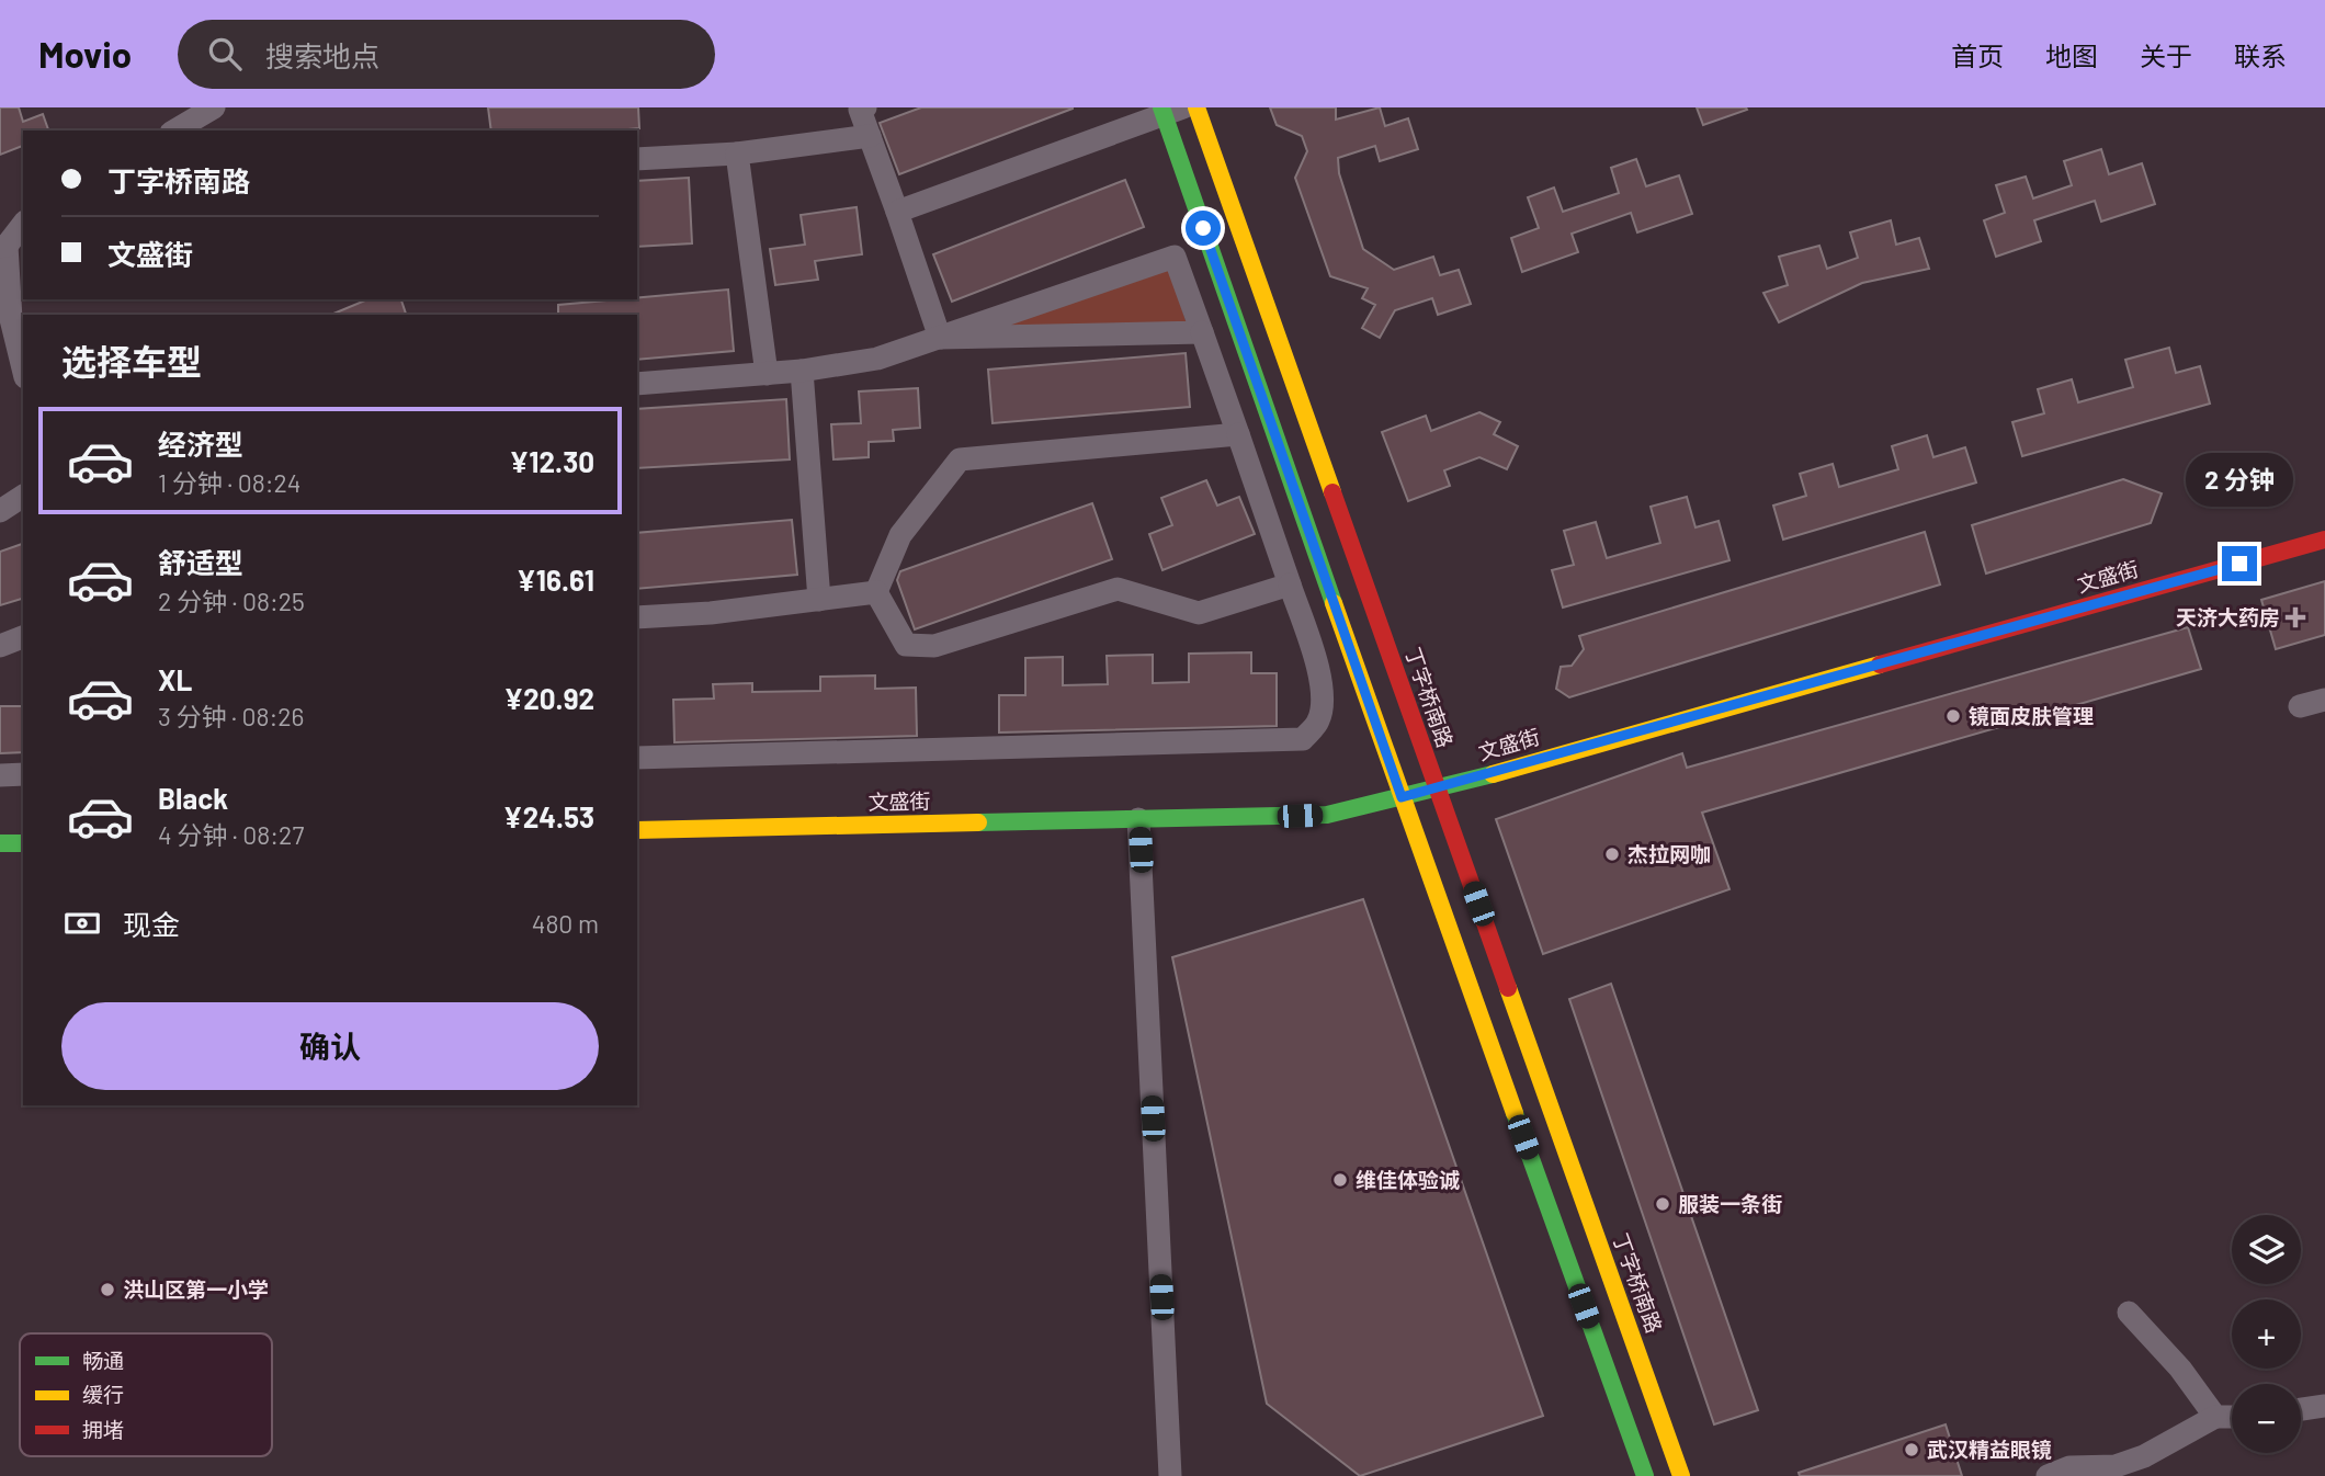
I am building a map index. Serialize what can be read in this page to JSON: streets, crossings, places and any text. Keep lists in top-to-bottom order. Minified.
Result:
{"streets":{"main road":["文盛街","丁字桥南路"]},"crossings":[["文盛街","丁字桥南路"]],"places":{"health":["天济大药房"],"other":["镜面皮肤管理","杰拉网咖","维佳体验诚","服装一条街","洪山区第一小学","武汉精益眼镜"]},"legend":["畅通","缓行","拥堵"],"page":{"header":"Movio","search":"搜索地点","nav":["首页","地图","关于","联系"],"banner":["丁字桥南路","文盛街"],"heading":"选择车型","list":[{"name":"经济型","note":"1 分钟 · 08:24","value":"¥12.30"},{"name":"舒适型","note":"2 分钟 · 08:25","value":"¥16.61"},{"name":"XL","note":"3 分钟 · 08:26","value":"¥20.92"},{"name":"Black","note":"4 分钟 · 08:27","value":"¥24.53"}],"bubble":"2 分钟","pay":["现金","480 m"],"buttons":"确认","map_buttons":["+","−"]}}
